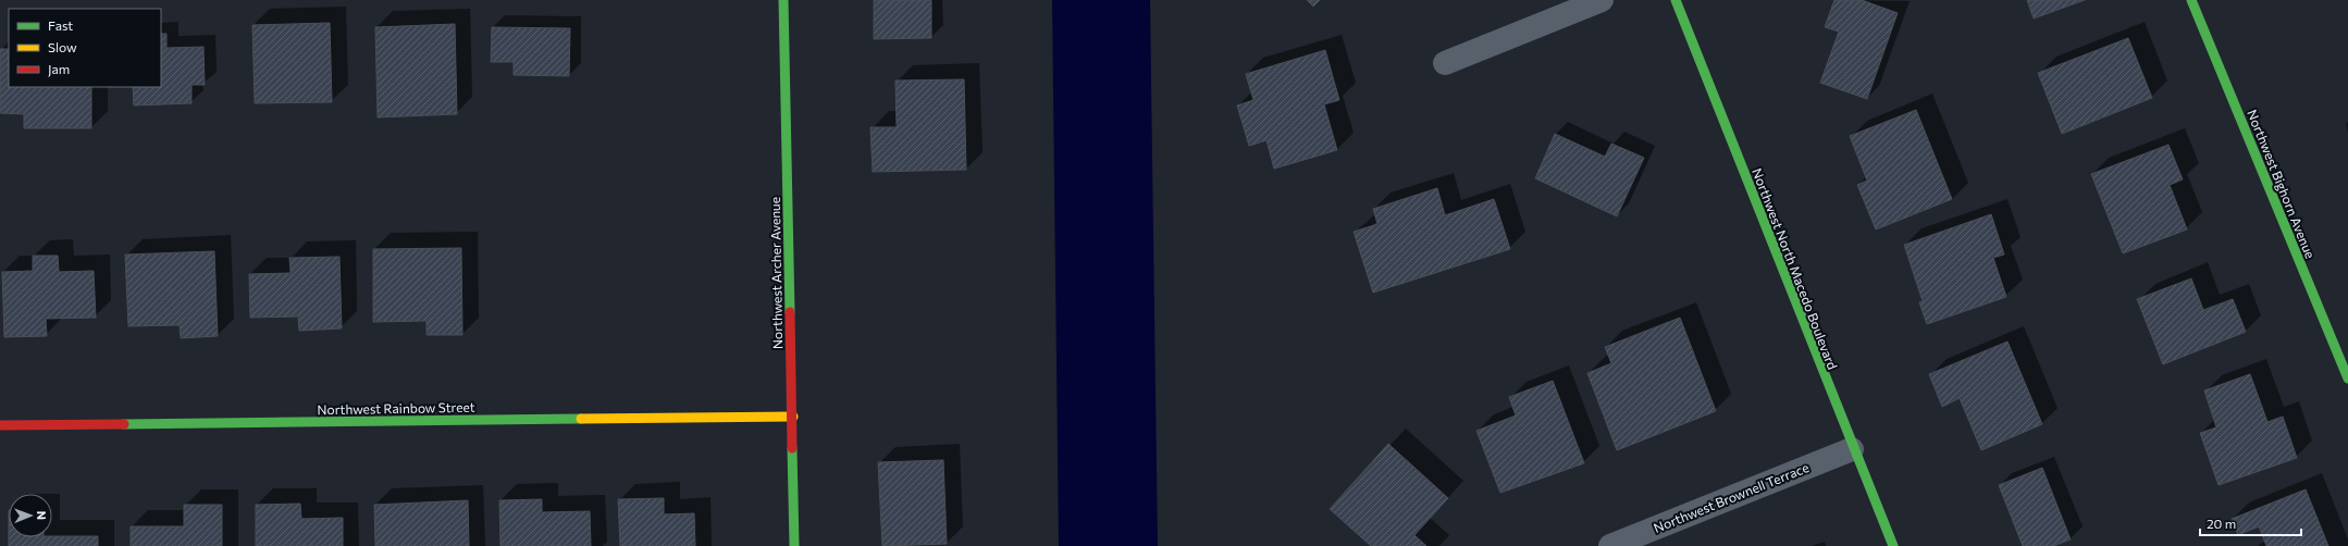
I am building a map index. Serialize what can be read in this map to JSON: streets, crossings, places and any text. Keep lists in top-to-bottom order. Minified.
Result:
{"streets":{"street":["Northwest Bighorn Avenue","Northwest North Macedo Boulevard","Northwest Archer Avenue","Northwest Rainbow Street","Northwest Brownell Terrace"]},"crossings":[["Northwest North Macedo Boulevard","Northwest Brownell Terrace"],["Northwest Archer Avenue","Northwest Rainbow Street"]],"legend":["Fast","Slow","Jam"],"scale_bar":"20 m","north":"right"}
